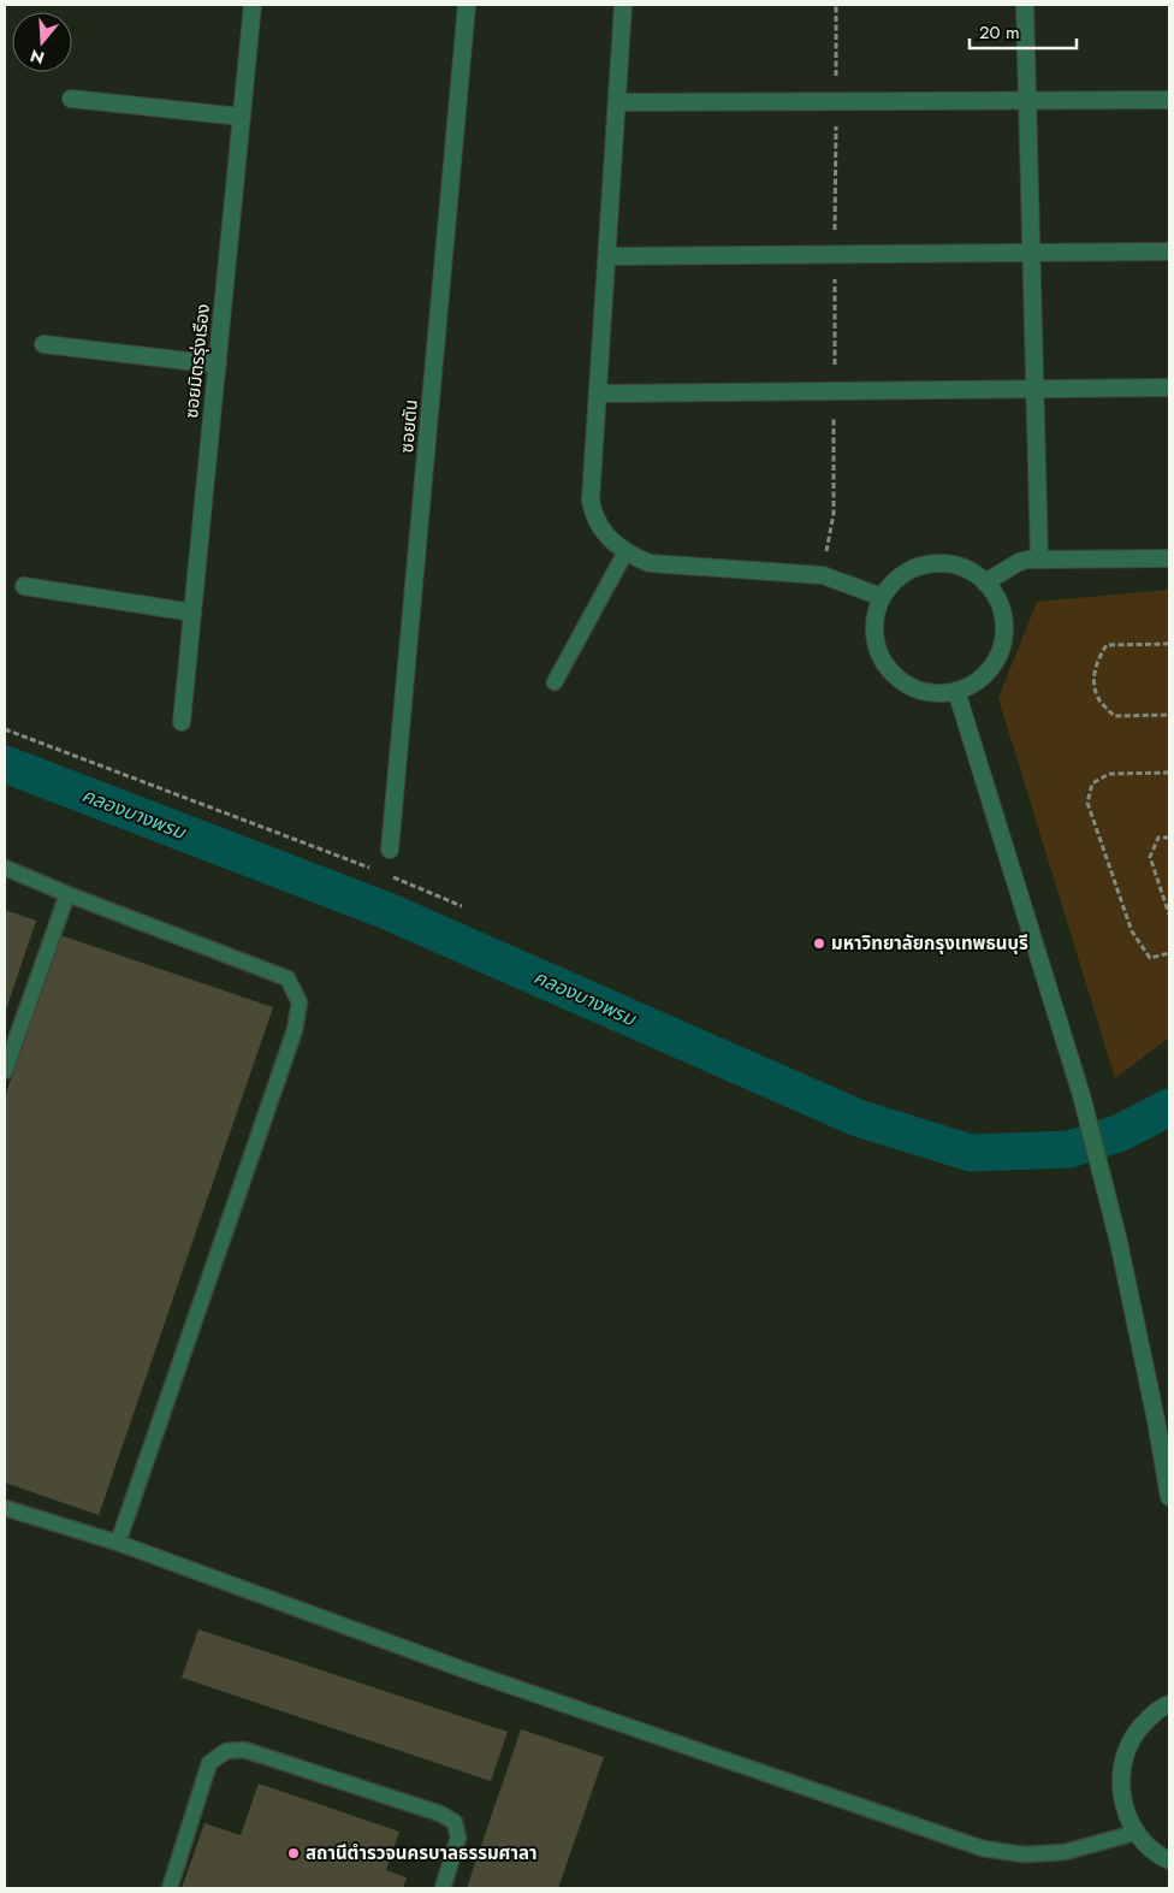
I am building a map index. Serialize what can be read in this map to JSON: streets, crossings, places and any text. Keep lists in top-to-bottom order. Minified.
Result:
{"streets":{"street":["ซอยมิตรรุ่งเรือง","ซอยตัน"]},"water":["คลองบางพรม"],"places":["มหาวิทยาลัยกรุงเทพธนบุรี","สถานีตำรวจนครบาลธรรมศาลา"],"scale_bar":"20 m","north":"bottom"}
